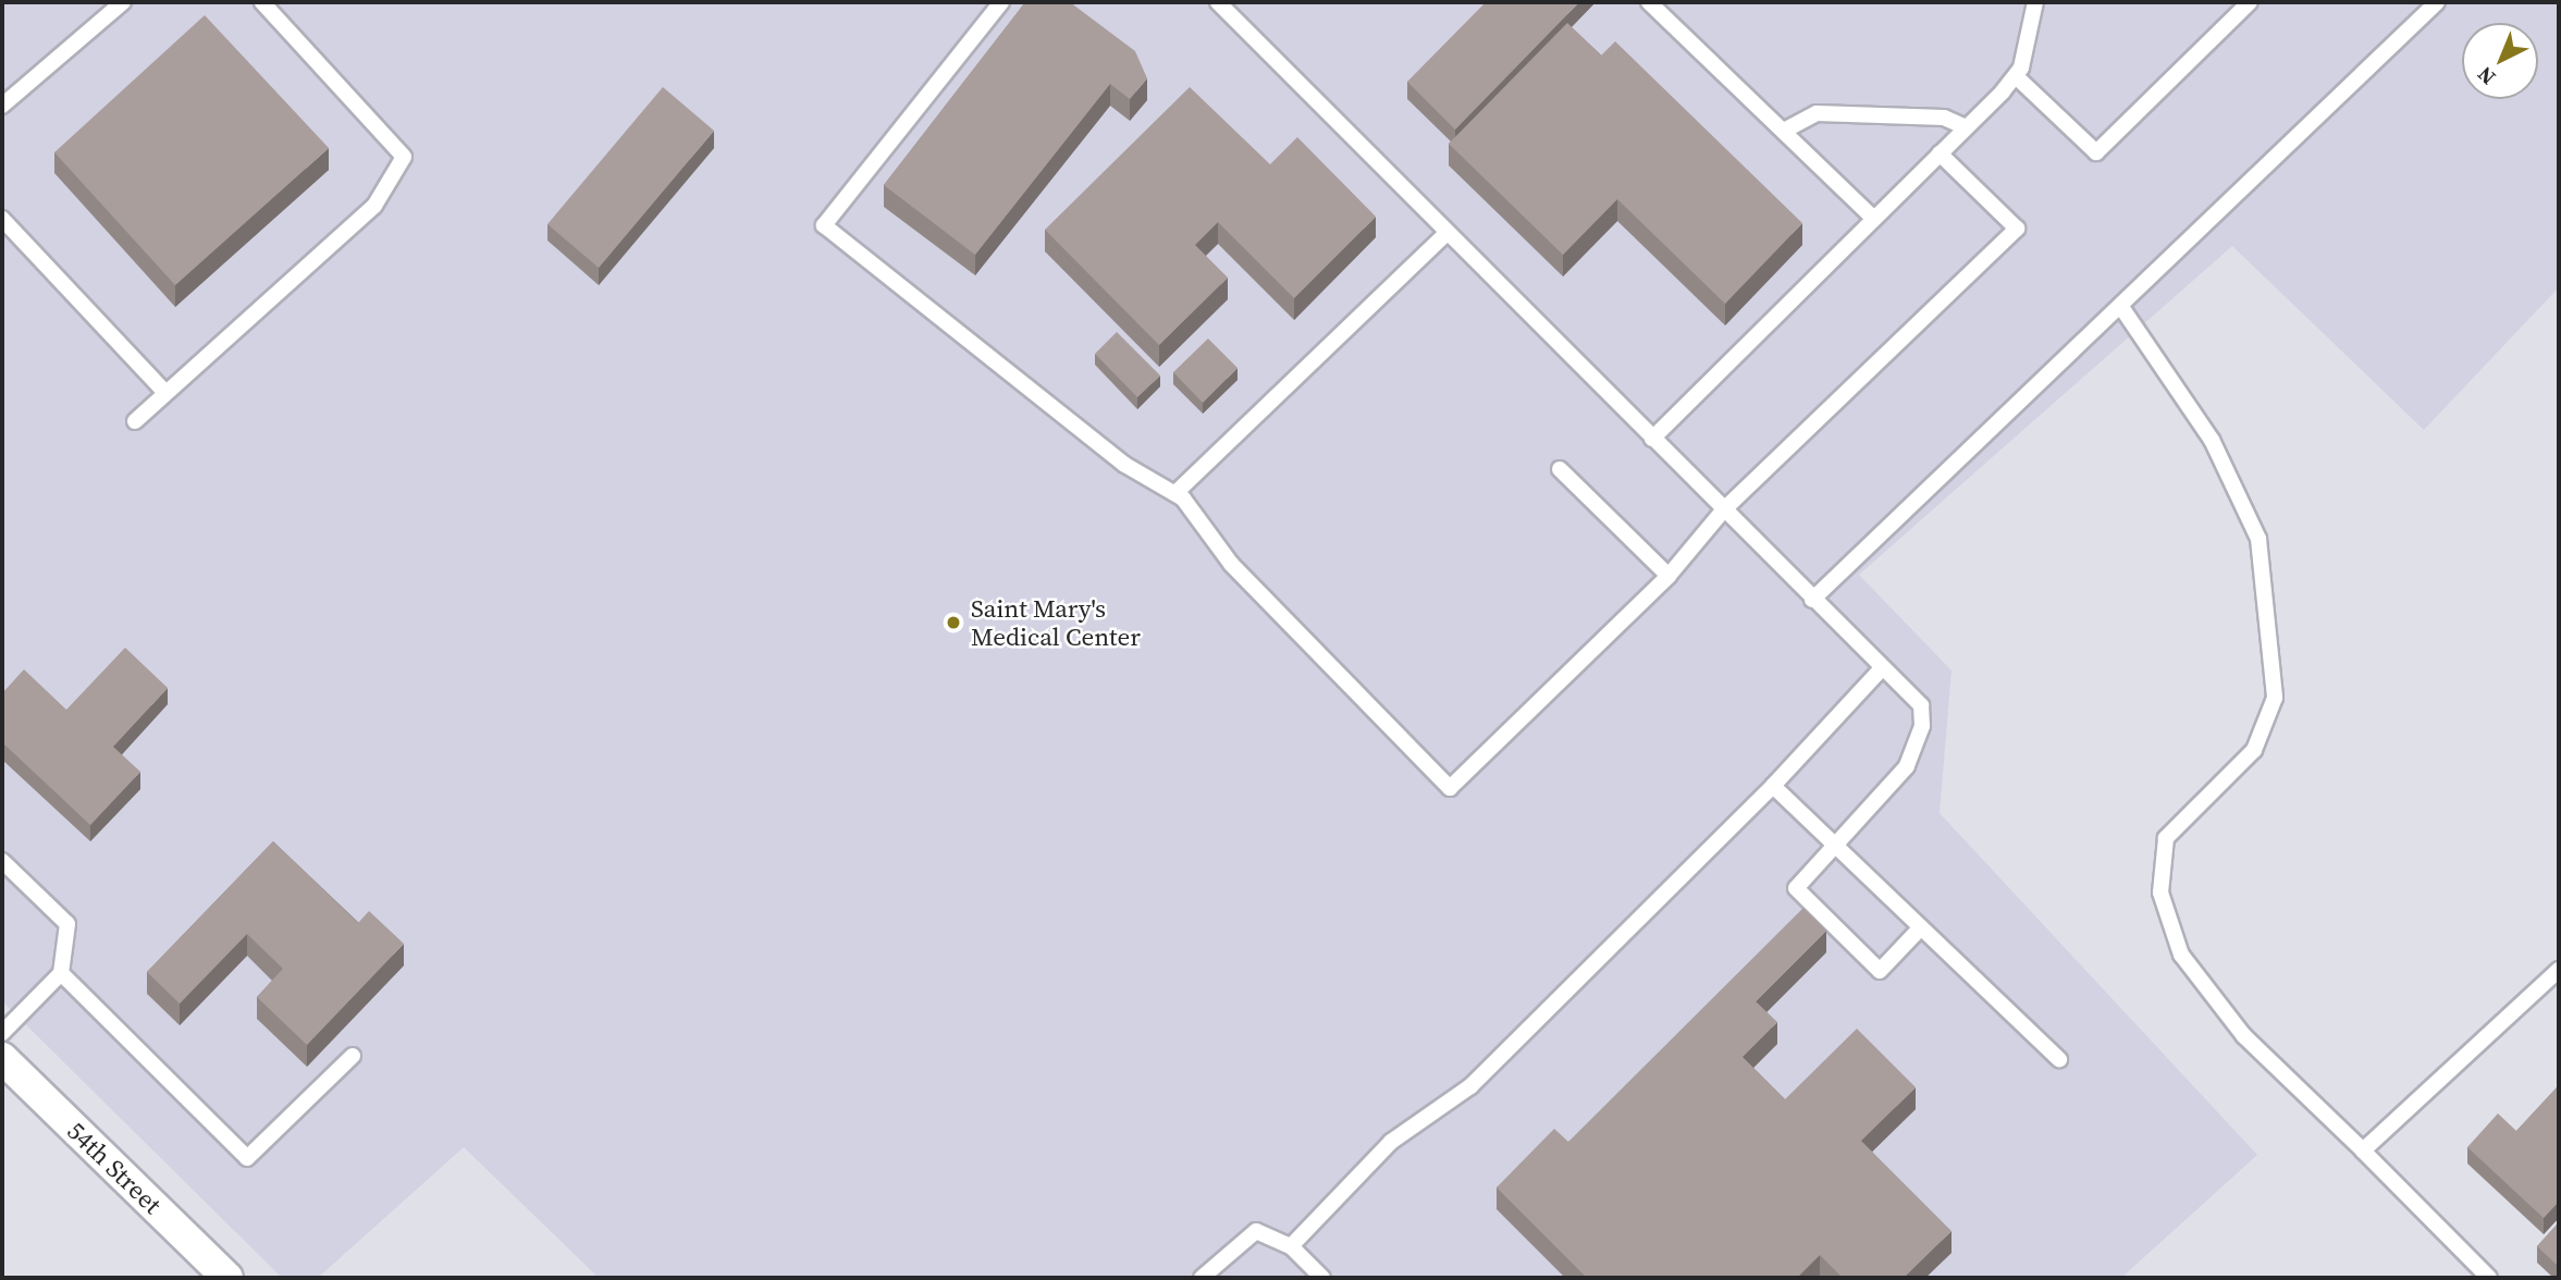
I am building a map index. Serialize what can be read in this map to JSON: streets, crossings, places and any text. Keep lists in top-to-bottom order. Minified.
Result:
{"streets":{"street":["54th Street"]},"places":["Saint Mary's Medical Center"],"north":"bottom left"}
